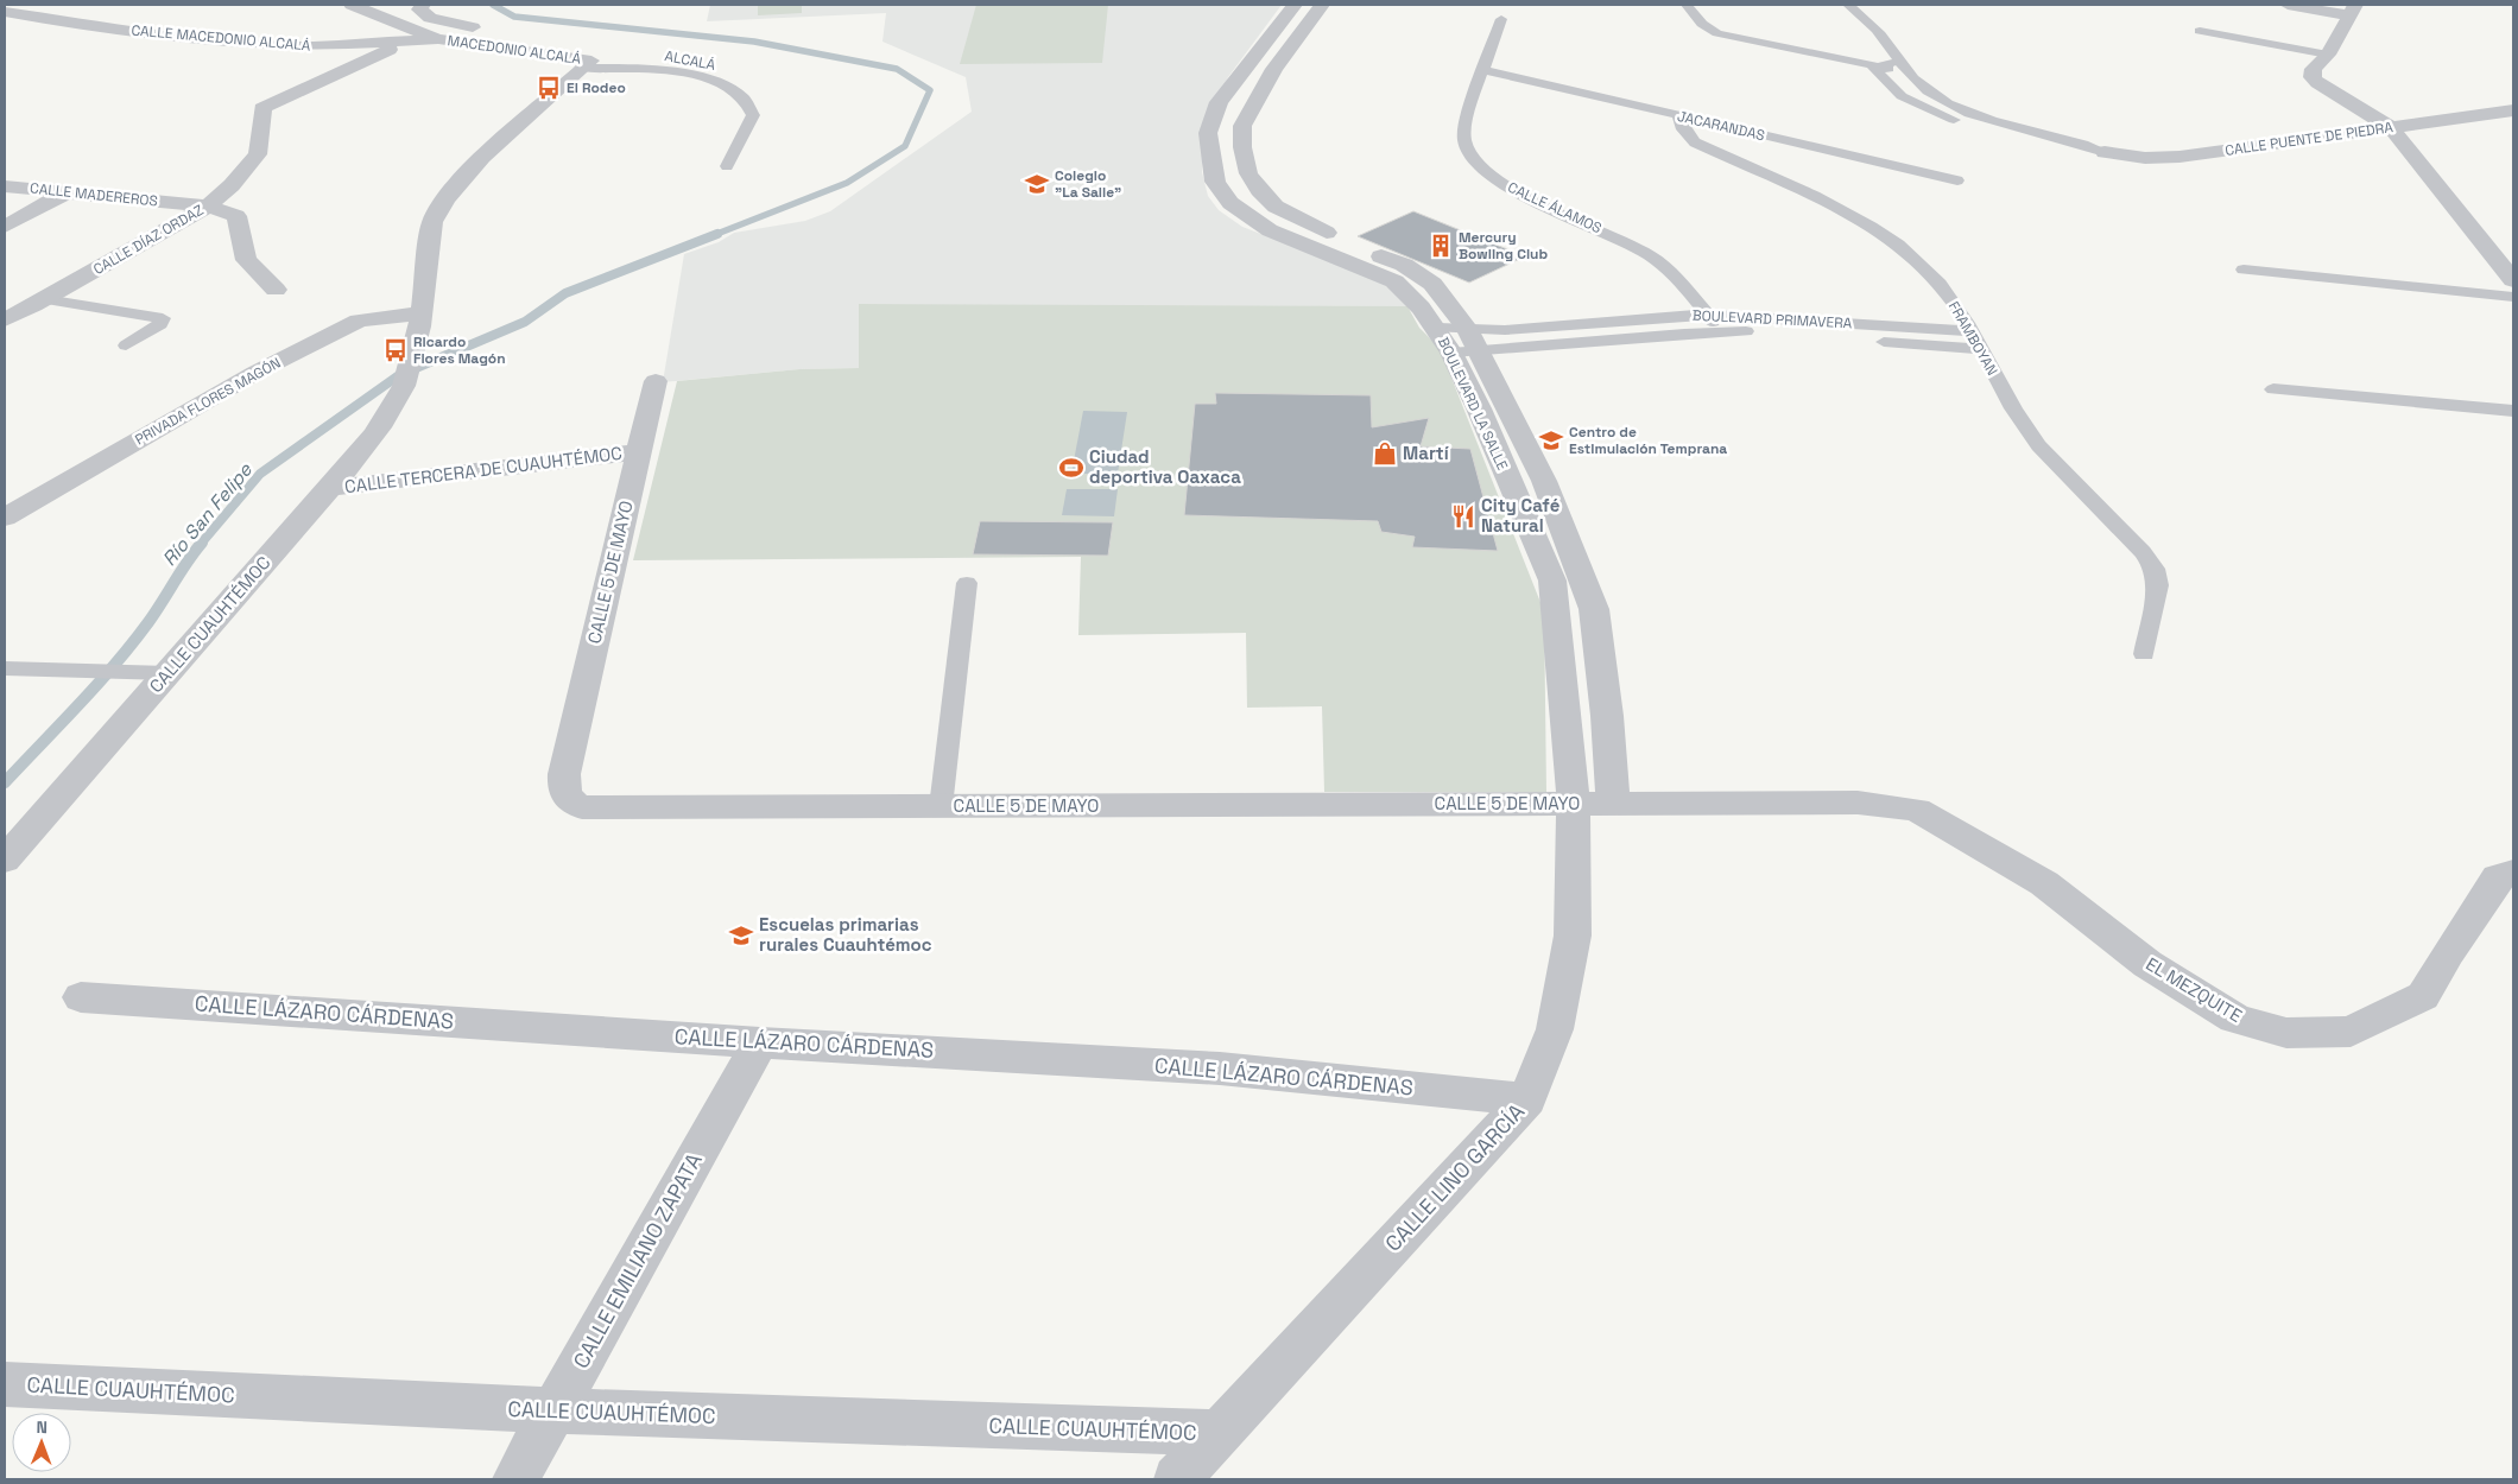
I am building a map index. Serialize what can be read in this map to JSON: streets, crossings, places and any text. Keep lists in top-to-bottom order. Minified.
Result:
{"streets":{"street":["CALLE MACEDONIO ALCALÁ","MACEDONIO ALCALÁ","CALLE PUENTE DE PIEDRA","CALLE MADEREROS","CALLE DÍAZ ORDAZ","PRIVADA FLORES MAGÓN","BOULEVARD LA SALLE","CALLE TERCERA DE CUAUHTÉMOC","CALLE 5 DE MAYO","CALLE CUAUHTÉMOC","EL MEZQUITE","CALLE LÁZARO CÁRDENAS","CALLE LINO GARCÍA","CALLE EMILIANO ZAPATA"],"lane":["ALCALÁ","JACARANDAS","CALLE ÁLAMOS","BOULEVARD PRIMAVERA","FRAMBOYAN"]},"crossings":[["CALLE MACEDONIO ALCALÁ","MACEDONIO ALCALÁ"],["CALLE MACEDONIO ALCALÁ","CALLE DÍAZ ORDAZ"],["MACEDONIO ALCALÁ","ALCALÁ"],["MACEDONIO ALCALÁ","CALLE CUAUHTÉMOC"],["ALCALÁ","CALLE CUAUHTÉMOC"],["JACARANDAS","CALLE ÁLAMOS"],["JACARANDAS","FRAMBOYAN"],["CALLE MADEREROS","CALLE DÍAZ ORDAZ"],["CALLE ÁLAMOS","BOULEVARD PRIMAVERA"],["BOULEVARD PRIMAVERA","FRAMBOYAN"],["BOULEVARD PRIMAVERA","BOULEVARD LA SALLE"],["PRIVADA FLORES MAGÓN","CALLE CUAUHTÉMOC"],["BOULEVARD LA SALLE","CALLE 5 DE MAYO"],["BOULEVARD LA SALLE","CALLE LINO GARCÍA"],["CALLE TERCERA DE CUAUHTÉMOC","CALLE 5 DE MAYO"],["CALLE TERCERA DE CUAUHTÉMOC","CALLE CUAUHTÉMOC"],["CALLE 5 DE MAYO","EL MEZQUITE"],["CALLE 5 DE MAYO","CALLE LINO GARCÍA"],["CALLE CUAUHTÉMOC","CALLE LINO GARCÍA"],["CALLE CUAUHTÉMOC","CALLE EMILIANO ZAPATA"],["CALLE LÁZARO CÁRDENAS","CALLE LINO GARCÍA"],["CALLE LÁZARO CÁRDENAS","CALLE EMILIANO ZAPATA"]],"water":["Río San Felipe"],"places":{"bus stop":["El Rodeo","Ricardo Flores Magón"],"school or university":["Colegio \"La Salle\"","Centro de Estimulación Temprana","Escuelas primarias rurales Cuauhtémoc"],"building":["Mercury Bowling Club"],"shop":["Martí"],"sports":["Ciudad deportiva Oaxaca"],"restaurant":["City Café Natural"]},"north":"top"}
